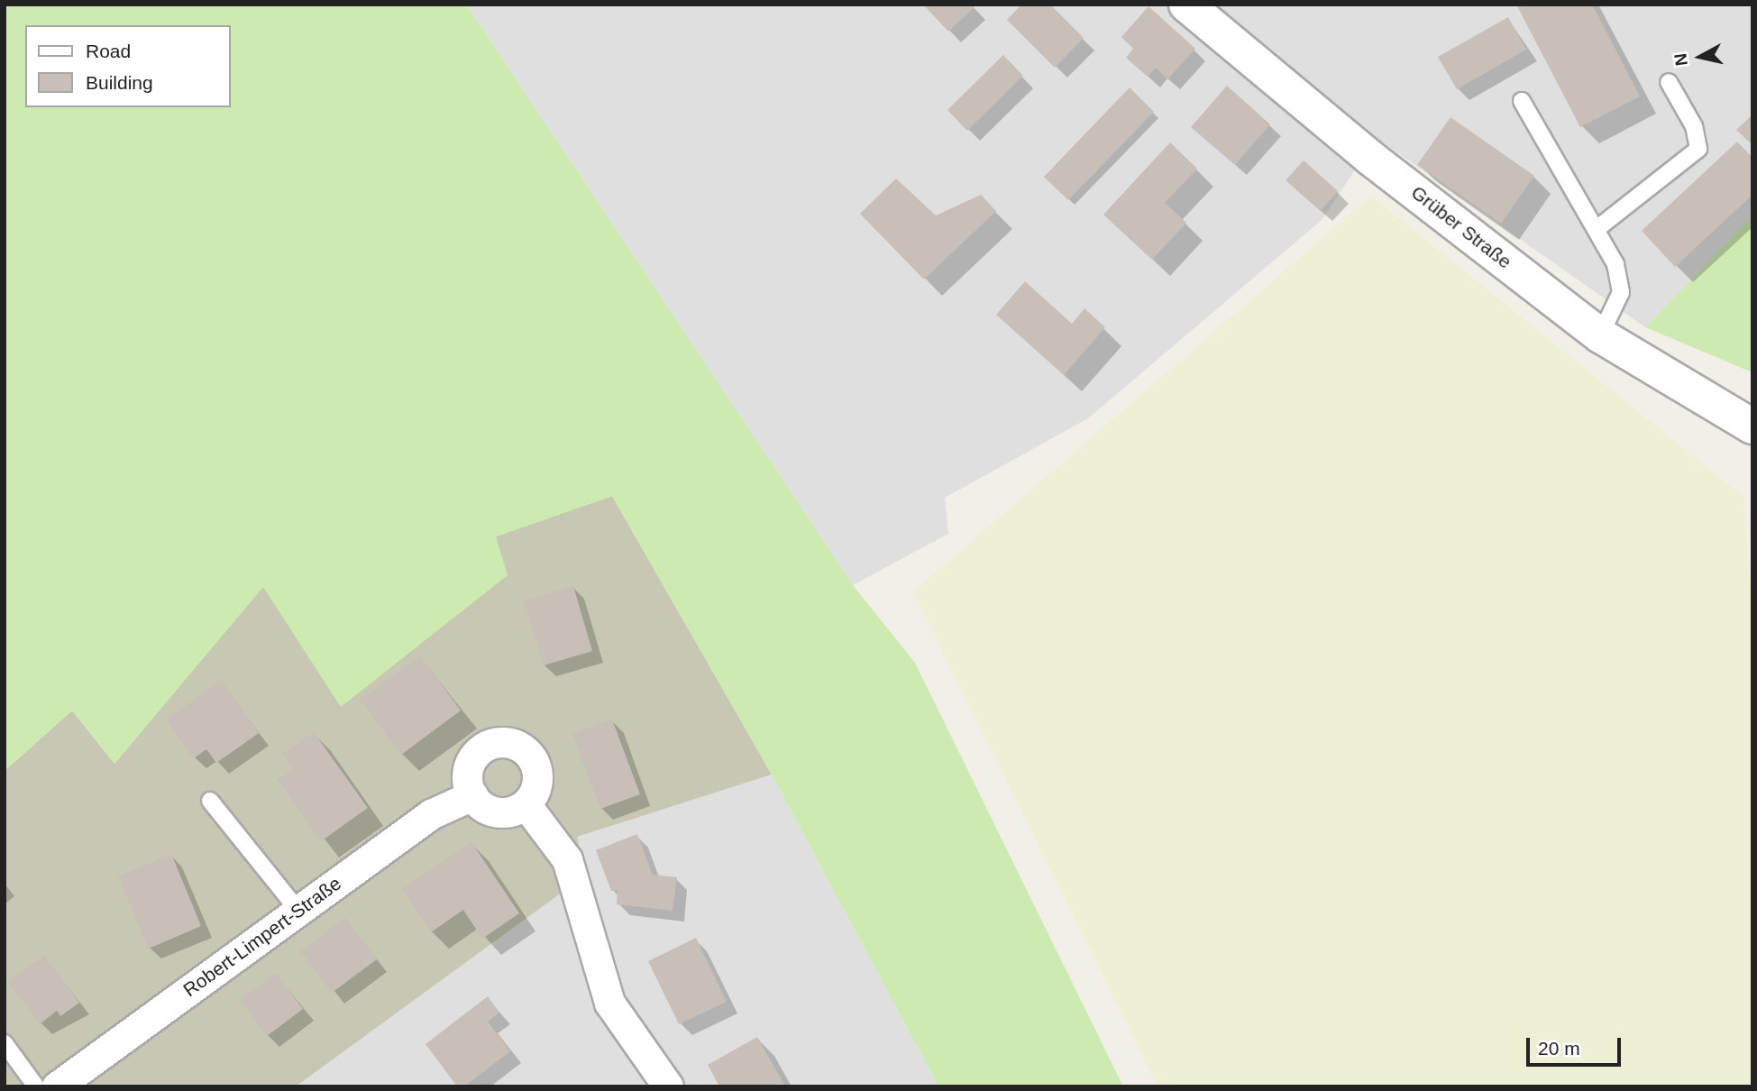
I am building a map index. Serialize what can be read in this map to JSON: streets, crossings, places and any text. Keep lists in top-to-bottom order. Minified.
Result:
{"streets":{"street":["Grüber Straße","Robert-Limpert-Straße"]},"legend":["Road","Building"],"scale_bar":"20 m","north":"left"}
